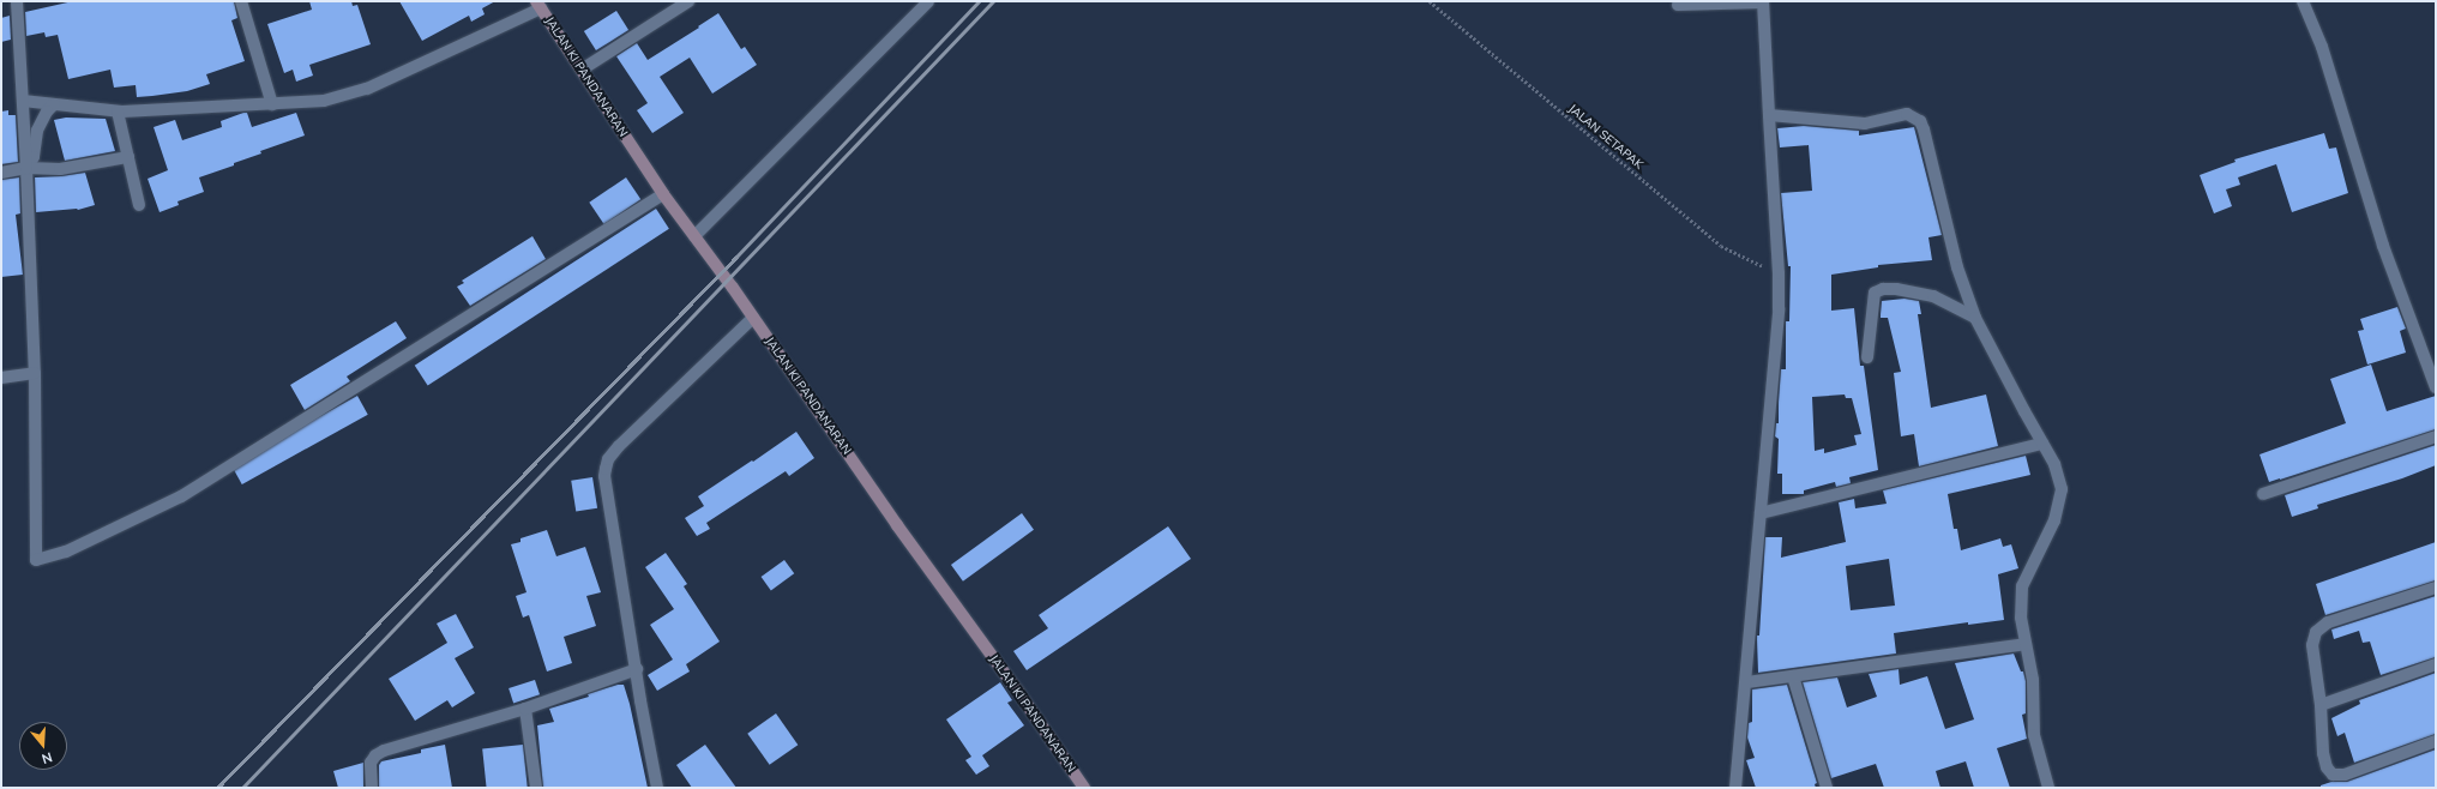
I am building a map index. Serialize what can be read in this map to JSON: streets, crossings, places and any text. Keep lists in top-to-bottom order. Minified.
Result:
{"streets":{"main road":["JALAN KI PANDANARAN"],"path":["JALAN SETAPAK"]},"north":"bottom"}
